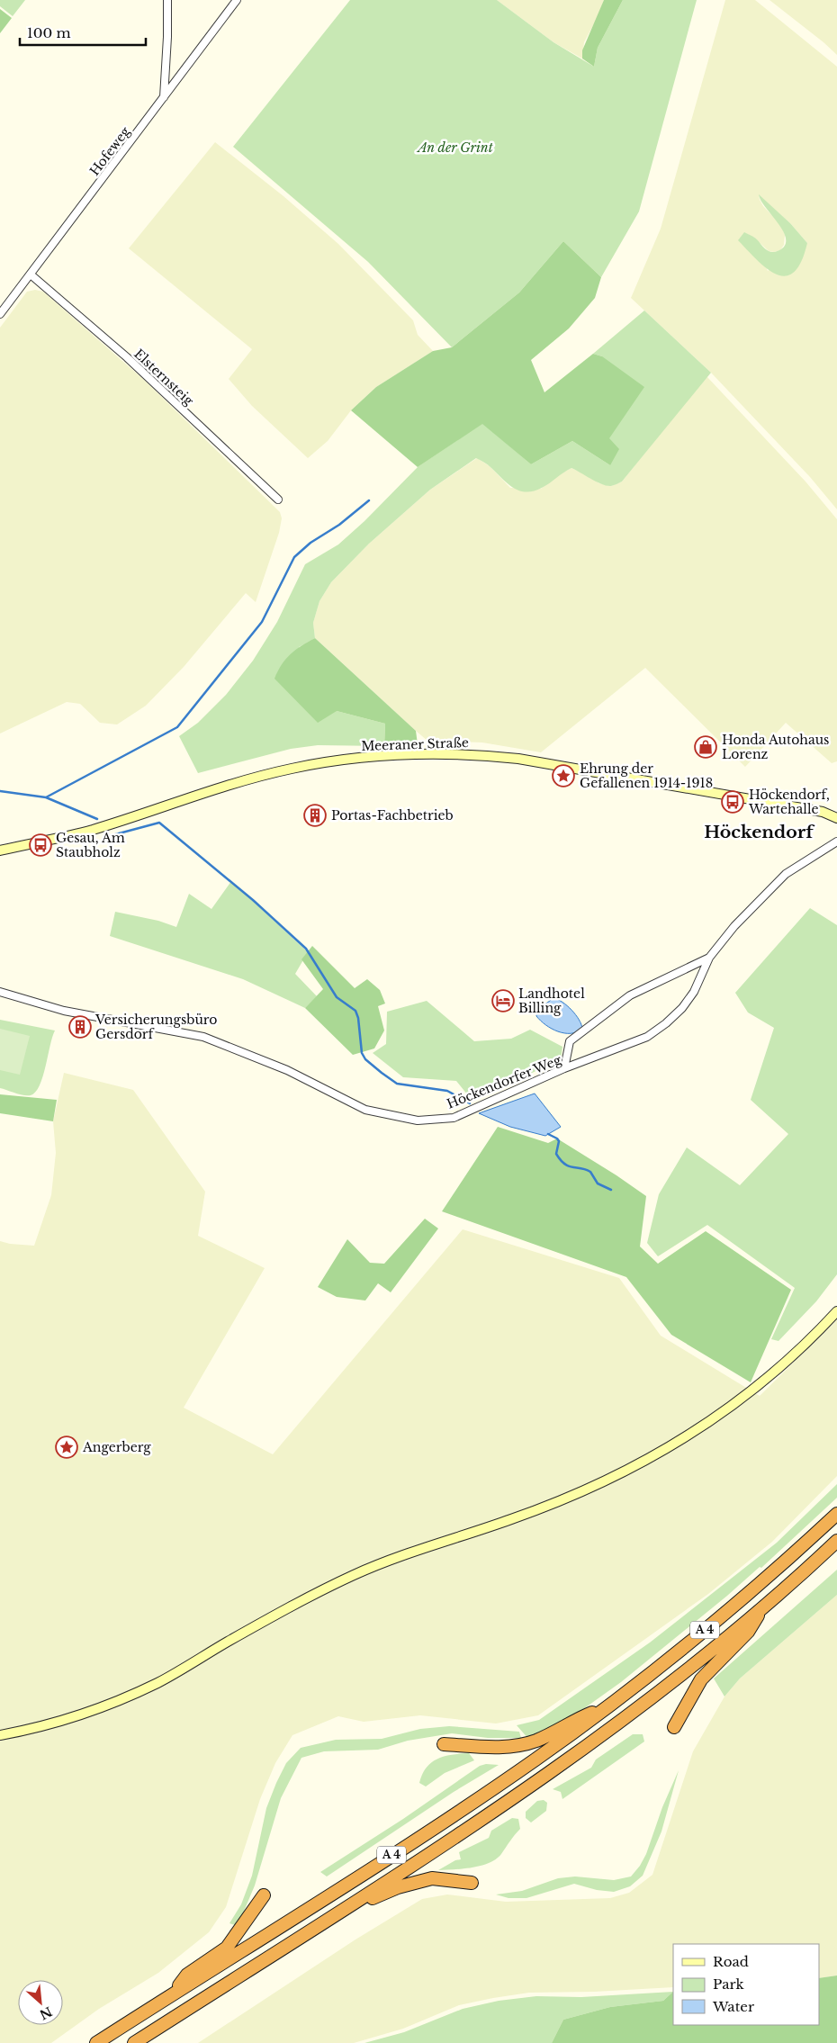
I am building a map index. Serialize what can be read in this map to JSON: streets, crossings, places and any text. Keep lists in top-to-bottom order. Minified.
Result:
{"streets":{"highway":["A 4"],"main road":["Meeraner Straße"],"street":["Hofeweg","Elsternsteig","Höckendorfer Weg"]},"crossings":[["Hofeweg","Elsternsteig"]],"districts":["Höckendorf"],"parks":["An der Grint"],"places":{"shop":["Honda Autohaus Lorenz"],"place":["Ehrung der Gefallenen 1914-1918","Angerberg"],"bus stop":["Höckendorf, Wartehalle","Gesau, Am Staubholz"],"building":["Portas-Fachbetrieb","Versicherungsbüro Gersdorf"],"hotel":["Landhotel Billing"]},"legend":["Road","Park","Water"],"scale_bar":"100 m","north":"bottom right"}
